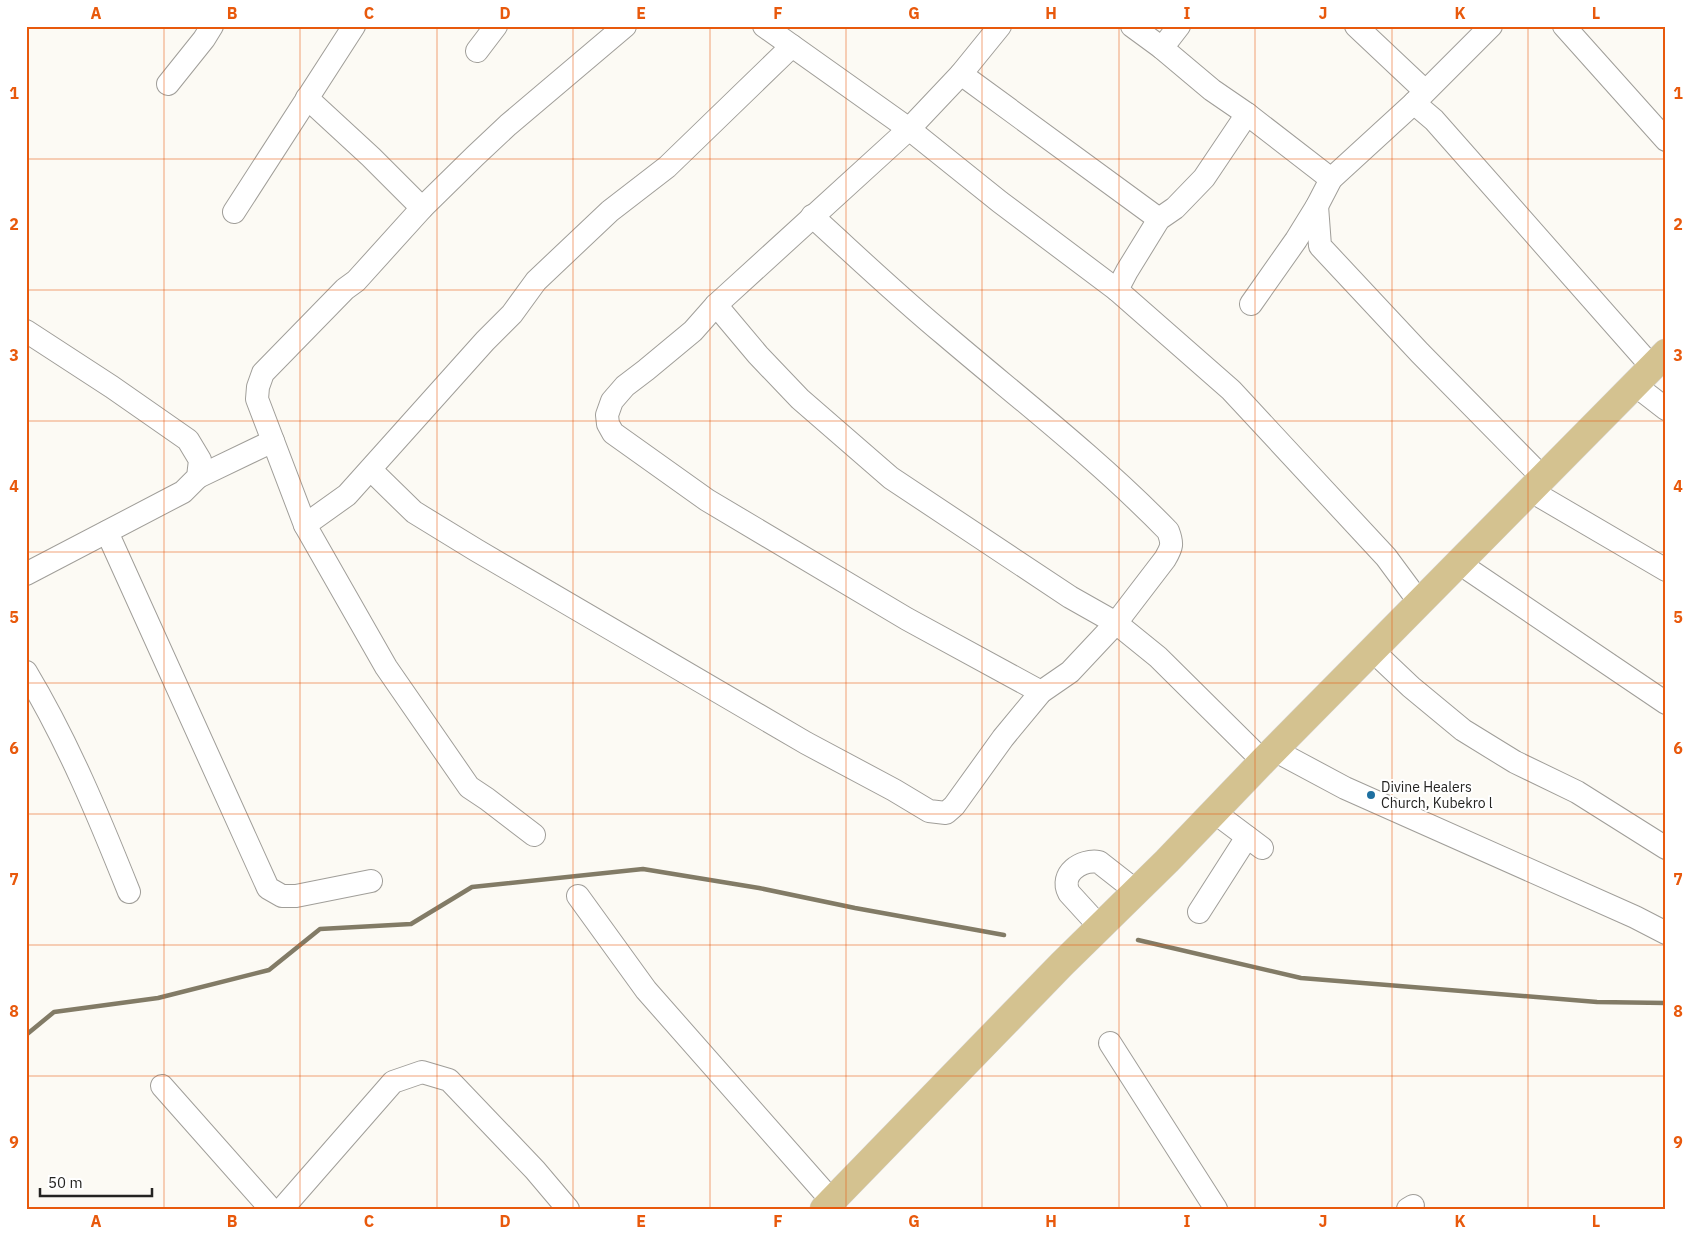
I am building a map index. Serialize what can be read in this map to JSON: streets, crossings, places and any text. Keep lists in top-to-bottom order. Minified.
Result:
{"places":["Divine Healers Church, Kubekro l"],"scale_bar":"50 m","grid":{"columns":["A","B","C","D","E","F","G","H","I","J","K","L"],"rows":["1","2","3","4","5","6","7","8","9"]}}
